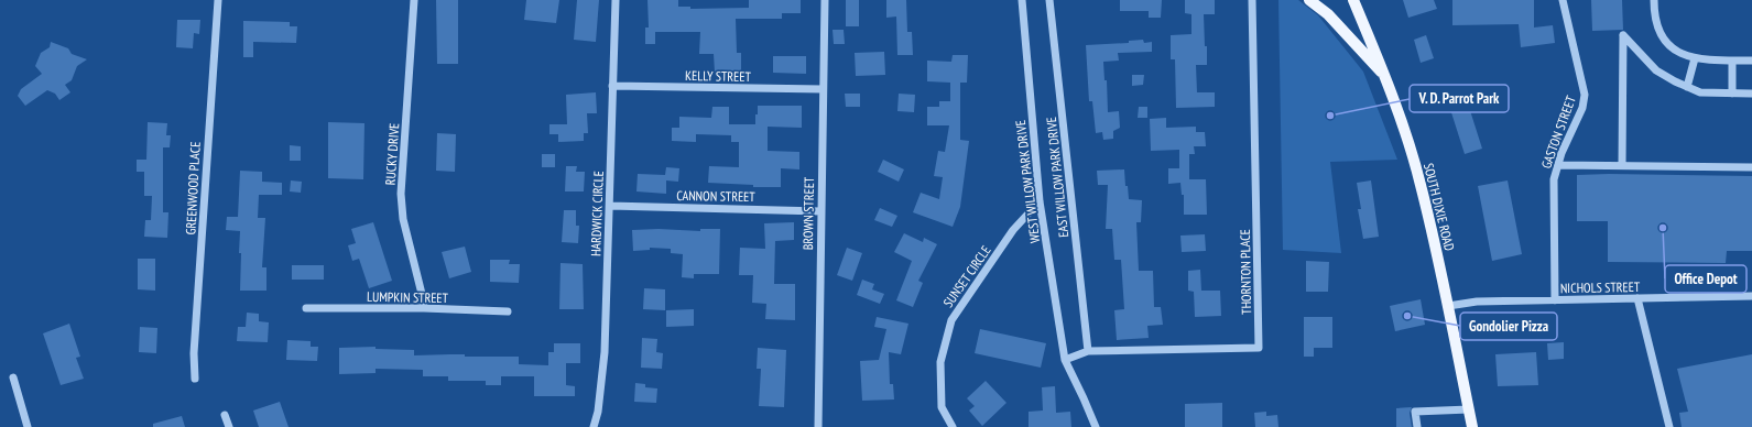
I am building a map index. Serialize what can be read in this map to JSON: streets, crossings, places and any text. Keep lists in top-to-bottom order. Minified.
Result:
{"streets":{"main road":["SOUTH DIXIE ROAD"],"street":["KELLY STREET","GASTON STREET","RUCKY DRIVE","EAST WILLOW PARK DRIVE","WEST WILLOW PARK DRIVE","GREENWOOD PLACE","CANNON STREET","HARDWICK CIRCLE","BROWN STREET","THORNTON PLACE","SUNSET CIRCLE","NICHOLS STREET","LUMPKIN STREET"]},"crossings":[["KELLY STREET","HARDWICK CIRCLE"],["KELLY STREET","BROWN STREET"],["GASTON STREET","NICHOLS STREET"],["RUCKY DRIVE","LUMPKIN STREET"],["EAST WILLOW PARK DRIVE","THORNTON PLACE"],["WEST WILLOW PARK DRIVE","THORNTON PLACE"],["WEST WILLOW PARK DRIVE","SUNSET CIRCLE"],["CANNON STREET","HARDWICK CIRCLE"],["CANNON STREET","BROWN STREET"],["SOUTH DIXIE ROAD","NICHOLS STREET"]],"places":["V. D. Parrot Park","Office Depot","Gondolier Pizza"]}
